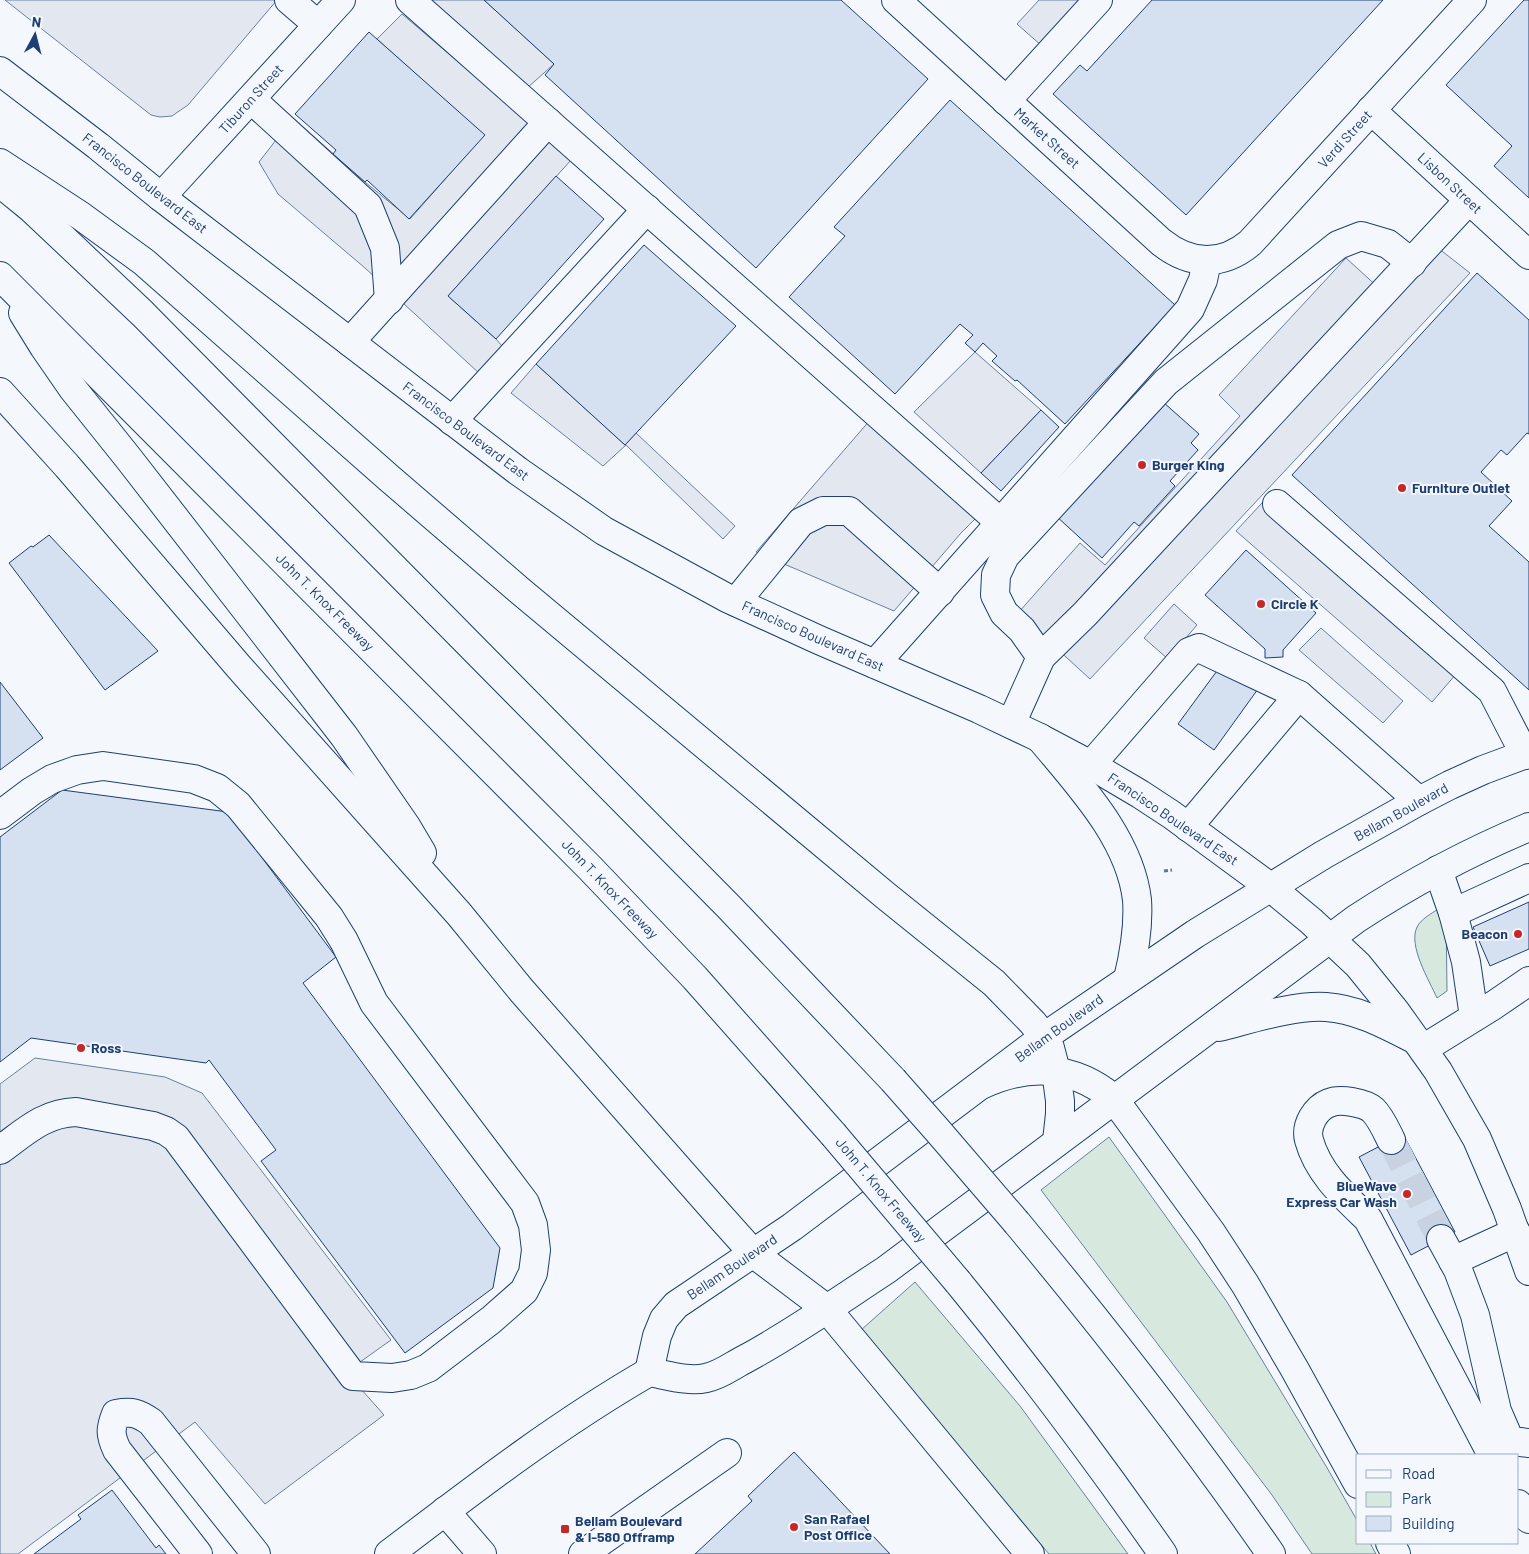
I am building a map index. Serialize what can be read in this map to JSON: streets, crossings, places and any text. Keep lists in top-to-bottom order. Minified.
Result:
{"streets":{"main road":["Tiburon Street","Market Street","Verdi Street","Francisco Boulevard East","Lisbon Street","John T. Knox Freeway","Bellam Boulevard"]},"crossings":[["Tiburon Street","Francisco Boulevard East"],["Market Street","Verdi Street"],["Verdi Street","Lisbon Street"],["Francisco Boulevard East","Bellam Boulevard"]],"places":{"other":["Burger King","Furniture Outlet","Circle K","Beacon","Ross","BlueWave Express Car Wash","San Rafael Post Office"],"transit":["Bellam Boulevard & I-580 Offramp"]},"legend":["Road","Park","Building"],"north":"top"}
